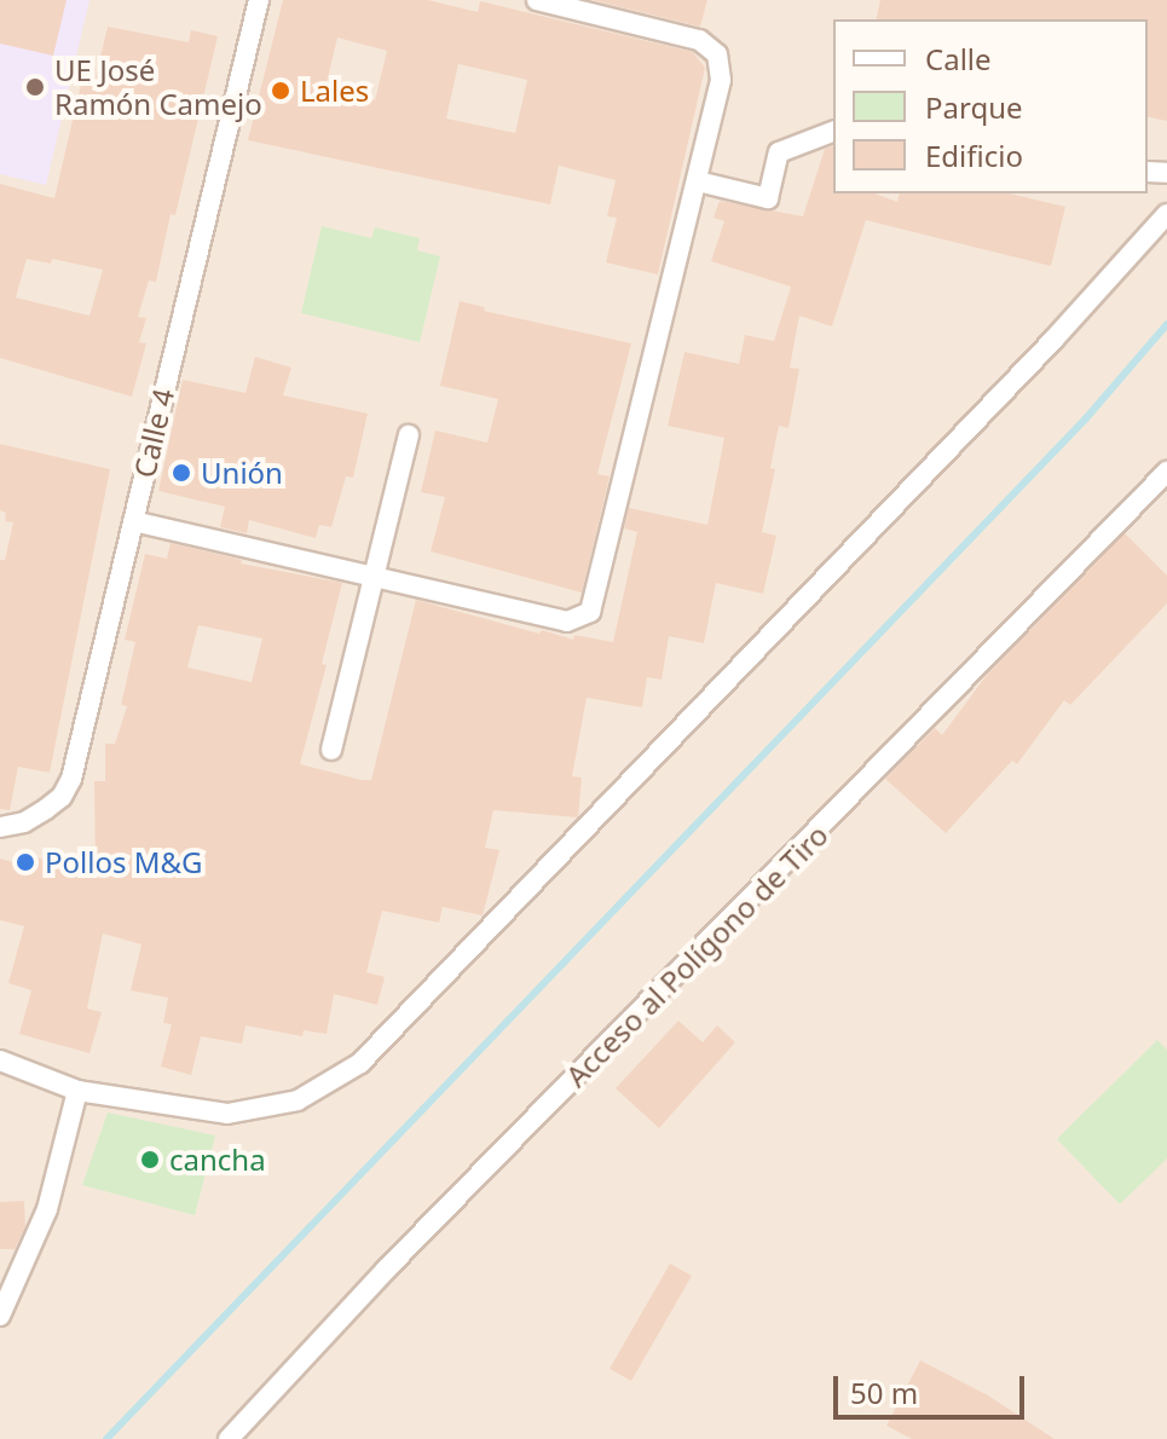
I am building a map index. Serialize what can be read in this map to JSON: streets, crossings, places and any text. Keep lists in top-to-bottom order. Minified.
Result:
{"streets":{"street":["Calle 4","Acceso al Polígono de Tiro"]},"places":["UE José Ramón Camejo","Lales","Unión","Pollos M&G","cancha"],"legend":["Calle","Parque","Edificio"],"scale_bar":"50 m"}
